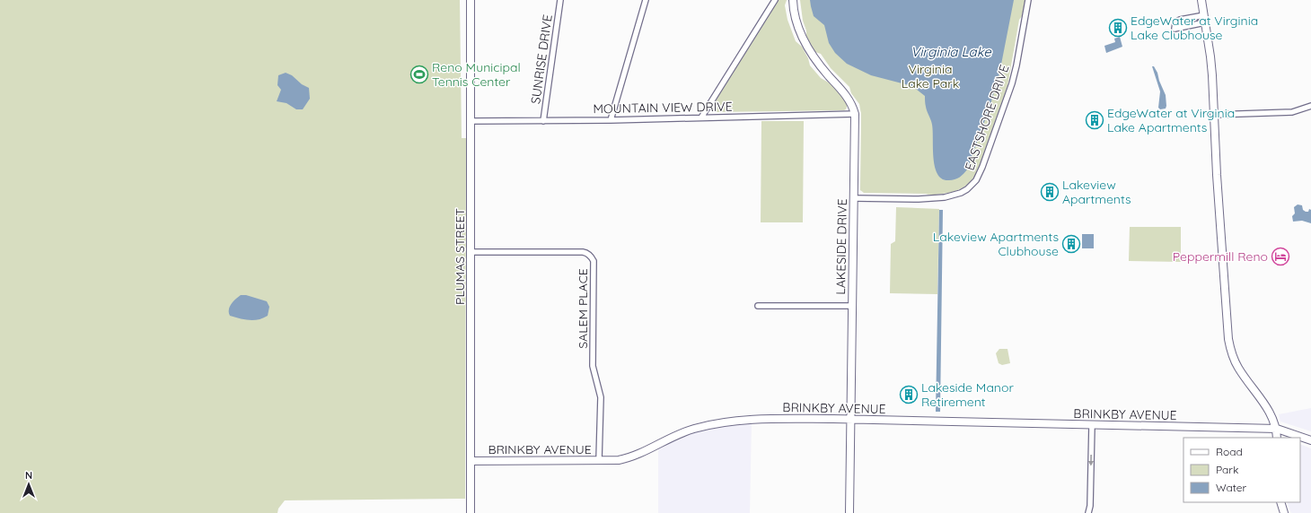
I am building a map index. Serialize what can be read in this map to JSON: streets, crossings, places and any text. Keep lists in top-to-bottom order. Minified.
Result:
{"streets":{"street":["SUNRISE DRIVE","MOUNTAIN VIEW DRIVE","EASTSHORE DRIVE","LAKESIDE DRIVE","PLUMAS STREET","SALEM PLACE","BRINKBY AVENUE"]},"crossings":[["SUNRISE DRIVE","MOUNTAIN VIEW DRIVE"],["MOUNTAIN VIEW DRIVE","LAKESIDE DRIVE"],["MOUNTAIN VIEW DRIVE","PLUMAS STREET"],["EASTSHORE DRIVE","LAKESIDE DRIVE"],["LAKESIDE DRIVE","BRINKBY AVENUE"],["PLUMAS STREET","SALEM PLACE"],["PLUMAS STREET","BRINKBY AVENUE"],["SALEM PLACE","BRINKBY AVENUE"]],"water":["Virginia Lake"],"parks":["Virginia Lake Park"],"places":{"building":["EdgeWater at Virginia Lake Clubhouse","EdgeWater at Virginia Lake Apartments","Lakeview Apartments","Lakeview Apartments Clubhouse","Lakeside Manor Retirement"],"sports":["Reno Municipal Tennis Center"],"hotel":["Peppermill Reno"]},"legend":["Road","Park","Water"],"north":"top"}
